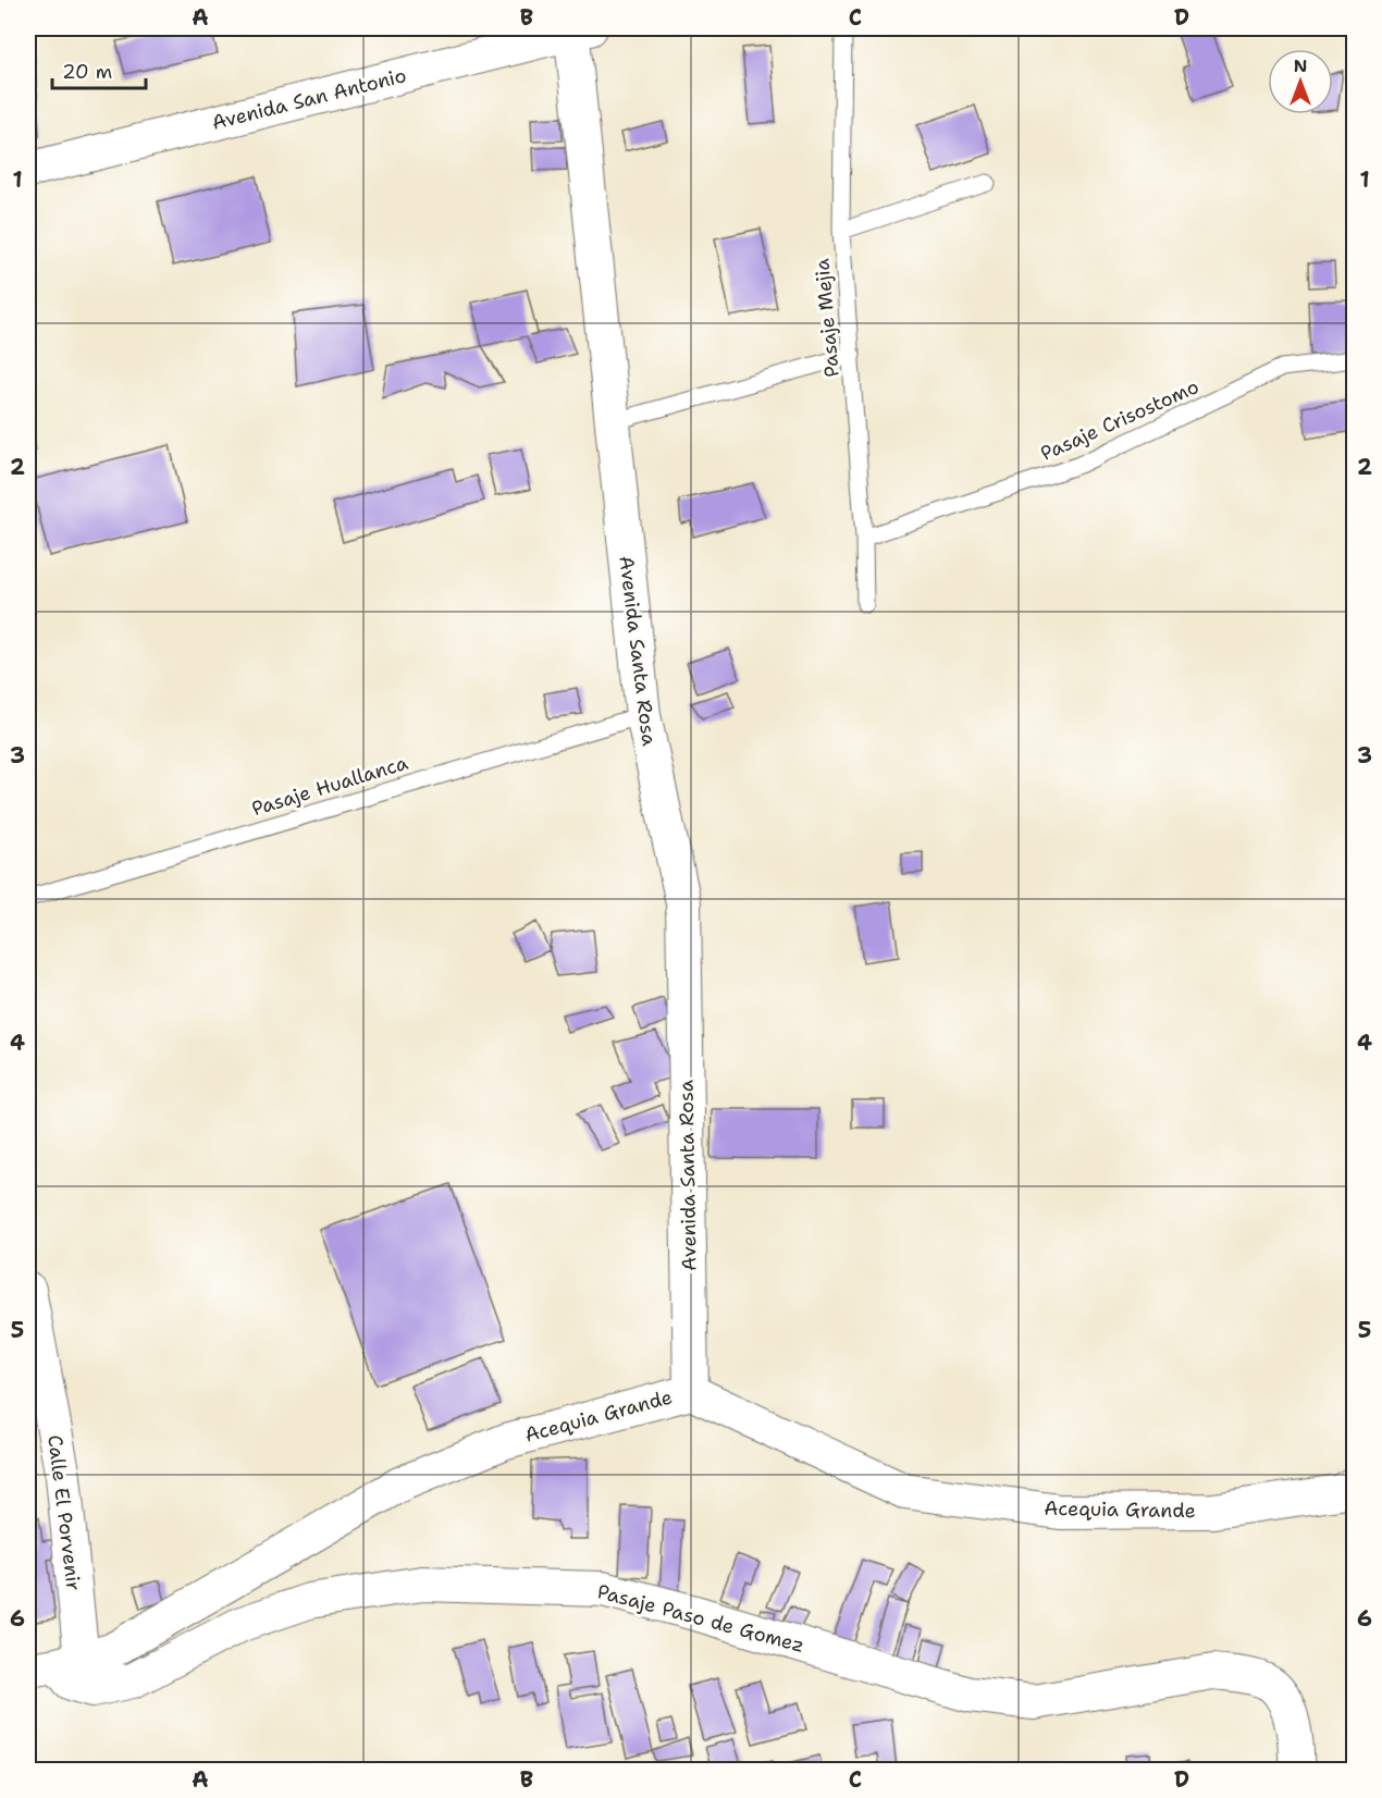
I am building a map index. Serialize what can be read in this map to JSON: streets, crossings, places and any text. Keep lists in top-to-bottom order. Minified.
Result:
{"streets":{"street":["Avenida San Antonio","Avenida Santa Rosa","Acequia Grande","Calle El Porvenir","Pasaje Paso de Gomez"],"lane":["Pasaje Mejia","Pasaje Crisostomo","Pasaje Huallanca"]},"crossings":[["Avenida San Antonio","Avenida Santa Rosa"],["Pasaje Mejia","Pasaje Crisostomo"],["Avenida Santa Rosa","Pasaje Huallanca"],["Avenida Santa Rosa","Acequia Grande"],["Acequia Grande","Calle El Porvenir"],["Acequia Grande","Pasaje Paso de Gomez"],["Calle El Porvenir","Pasaje Paso de Gomez"]],"scale_bar":"20 m","north":"top","grid":{"columns":["A","B","C","D"],"rows":["1","2","3","4","5","6"]}}
